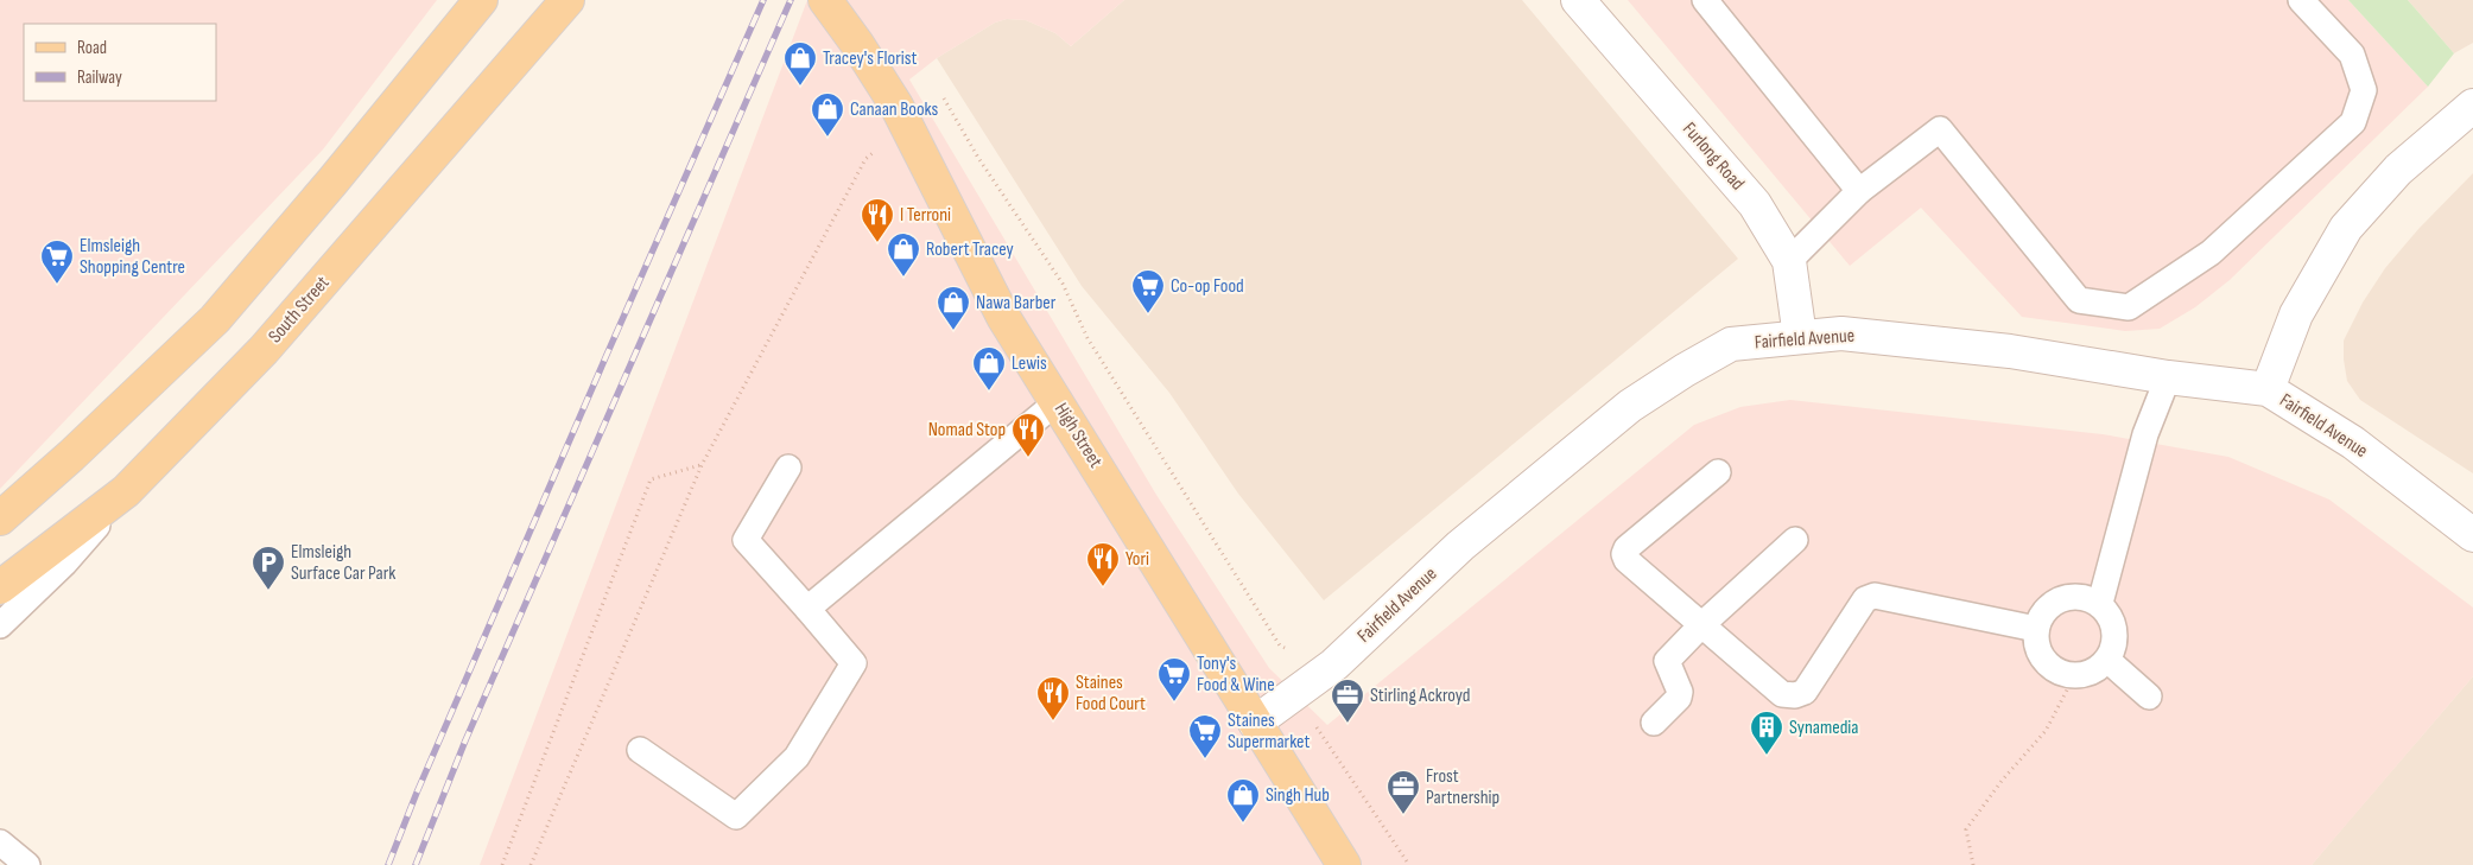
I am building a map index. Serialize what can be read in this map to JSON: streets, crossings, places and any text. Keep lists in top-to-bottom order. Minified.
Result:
{"streets":{"main road":["South Street","High Street"],"street":["Furlong Road","Fairfield Avenue"]},"crossings":[["Furlong Road","Fairfield Avenue"],["Fairfield Avenue","High Street"]],"places":{"shop":["Tracey's Florist","Canaan Books","Robert Tracey","Nawa Barber","Lewis","Singh Hub"],"restaurant":["I Terroni","Nomad Stop","Yori","Staines Food Court"],"supermarket":["Elmsleigh Shopping Centre","Co-op Food","Tony's Food & Wine","Staines Supermarket"],"parking":["Elmsleigh Surface Car Park"],"office":["Stirling Ackroyd","Frost Partnership"],"building":["Synamedia"]},"legend":["Road","Railway"]}
